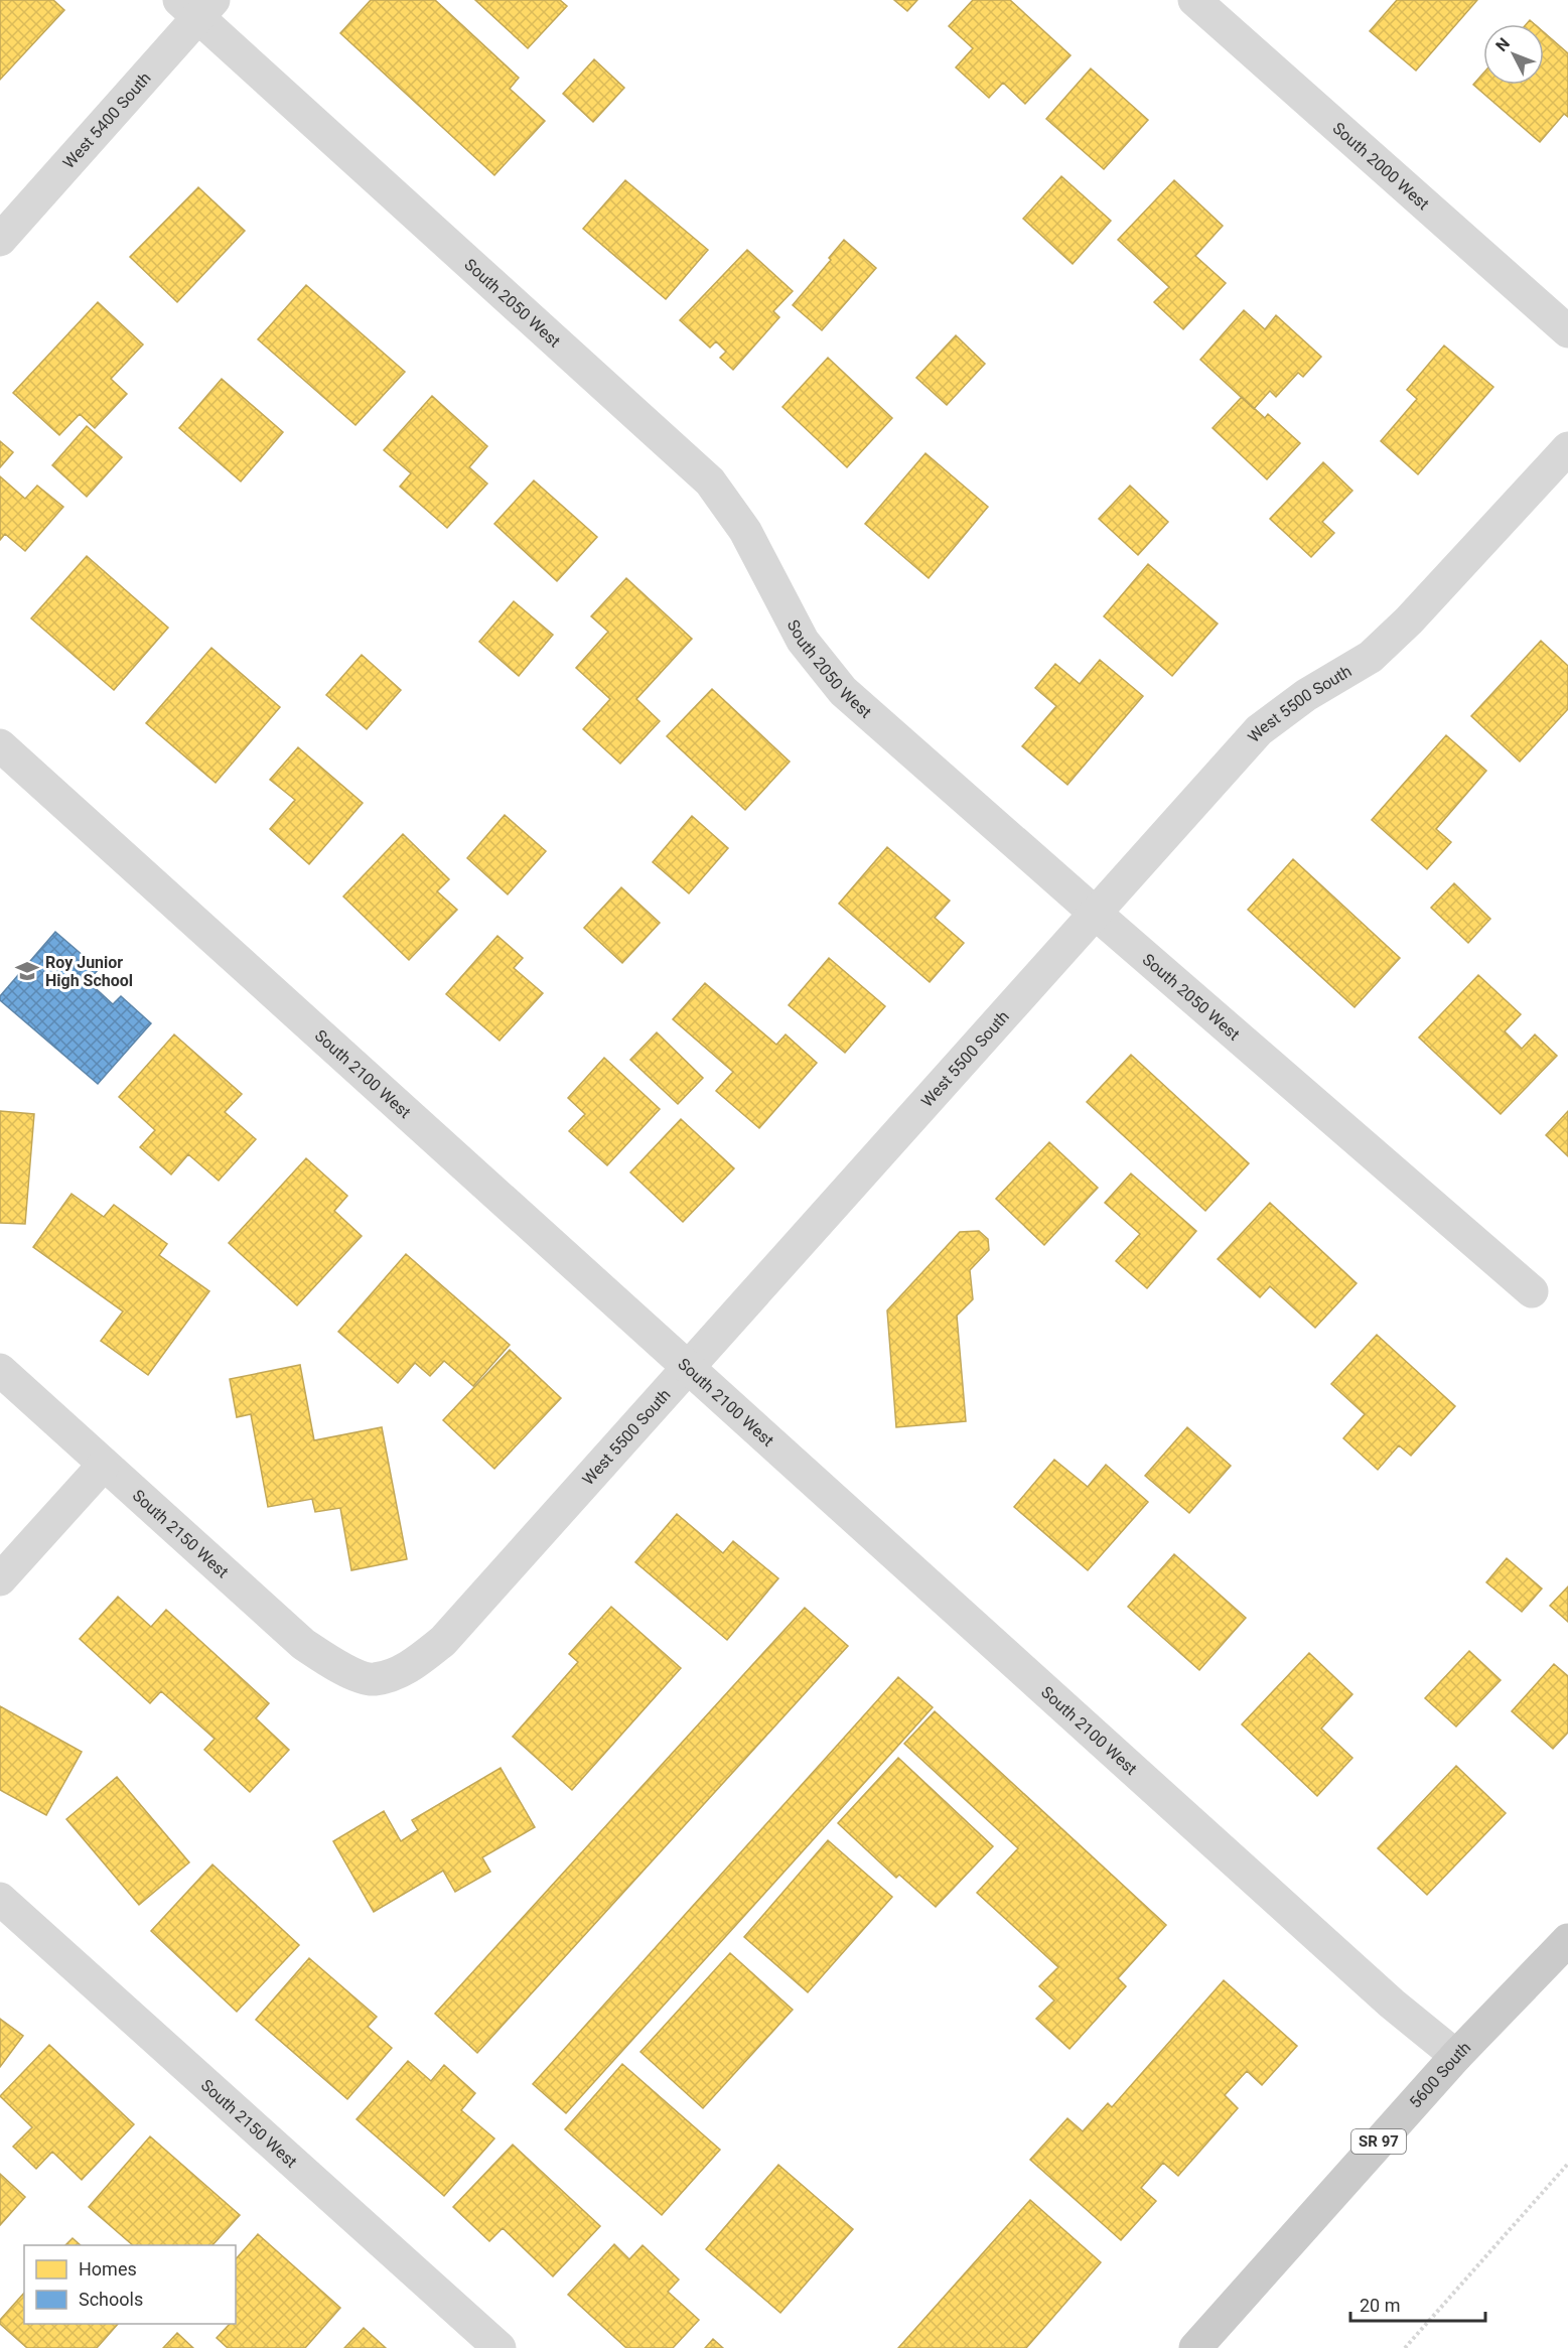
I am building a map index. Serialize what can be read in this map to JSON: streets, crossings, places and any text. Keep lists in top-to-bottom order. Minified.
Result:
{"streets":{"main road":["5600 South","SR 97"],"street":["West 5400 South","South 2000 West","South 2050 West","West 5500 South","South 2100 West","South 2150 West"]},"crossings":[["West 5400 South","South 2050 West"],["South 2050 West","West 5500 South"],["West 5500 South","South 2100 West"],["West 5500 South","South 2150 West"],["South 2100 West","5600 South"]],"places":{"school or university":["Roy Junior High School"]},"legend":["Homes","Schools"],"scale_bar":"20 m","north":"top left"}
